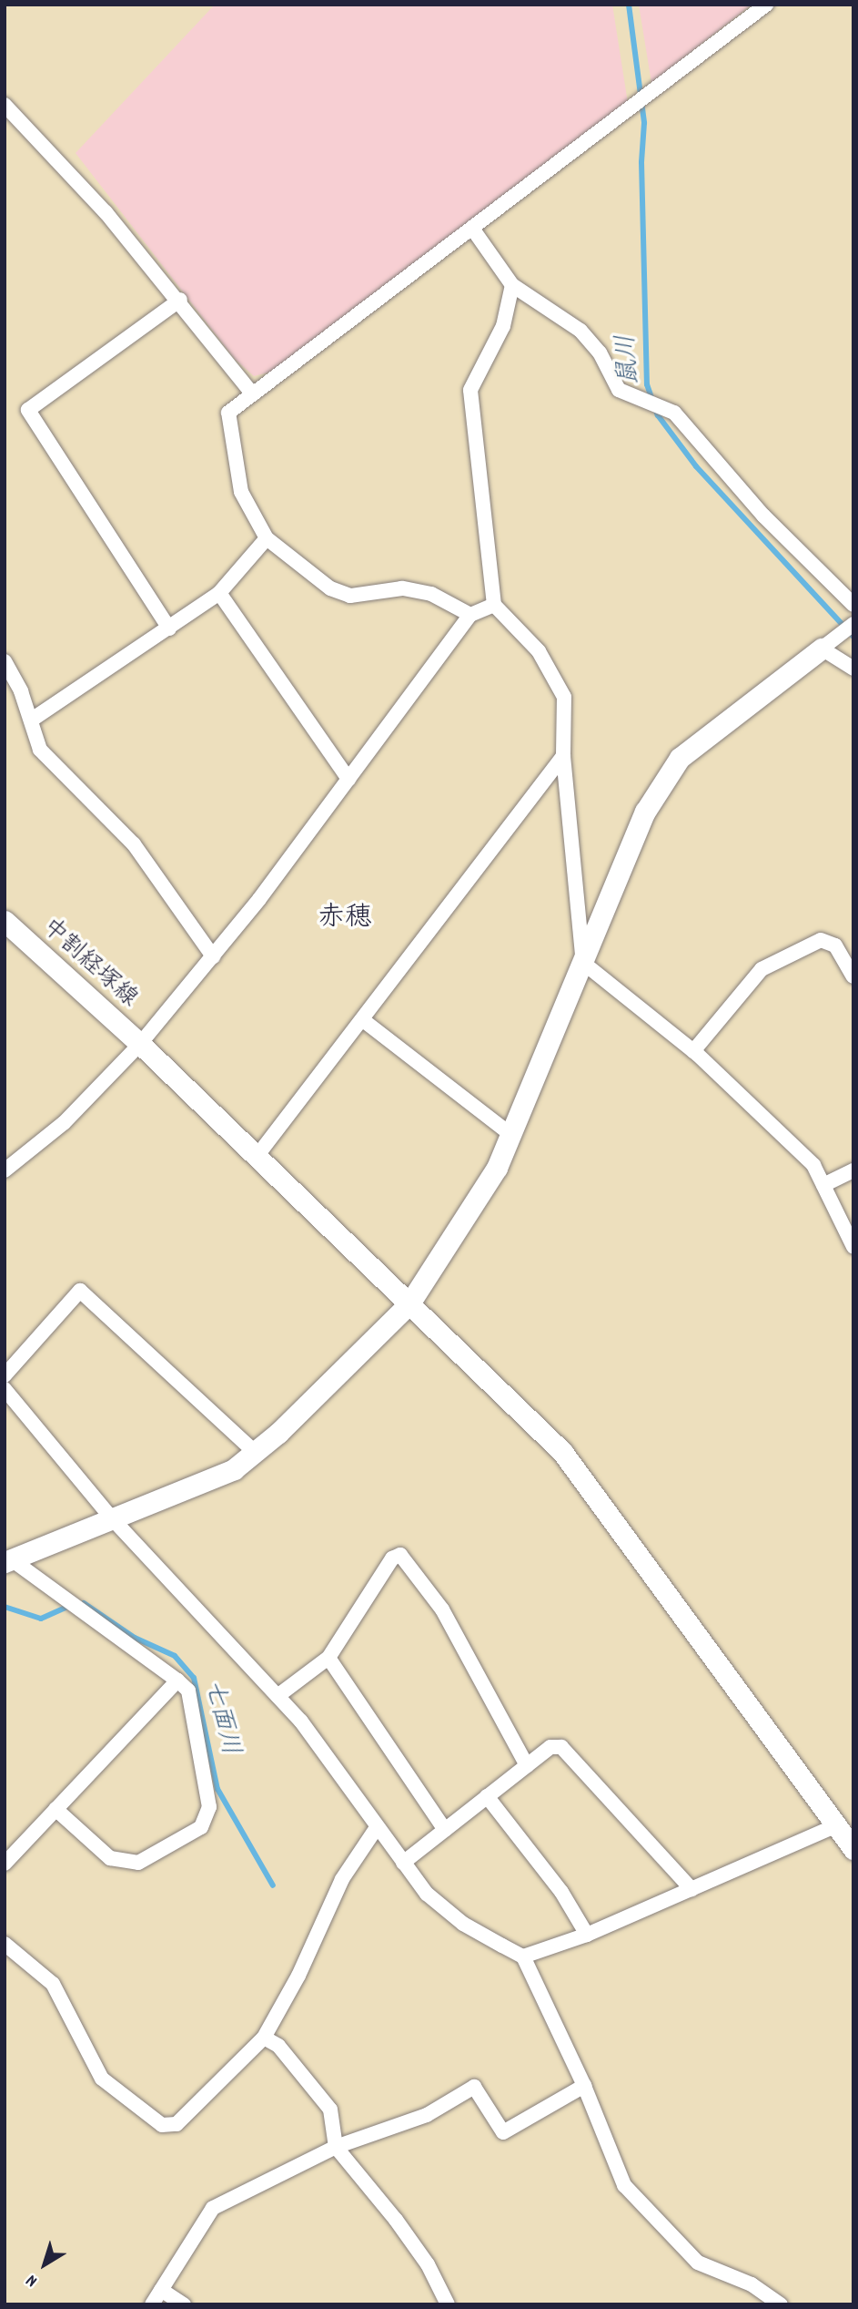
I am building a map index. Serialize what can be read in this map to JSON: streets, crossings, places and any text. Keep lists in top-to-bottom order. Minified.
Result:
{"streets":{"street":["中割経塚線"]},"districts":["赤穂"],"water":["鼠川","七面川"],"north":"bottom left"}
